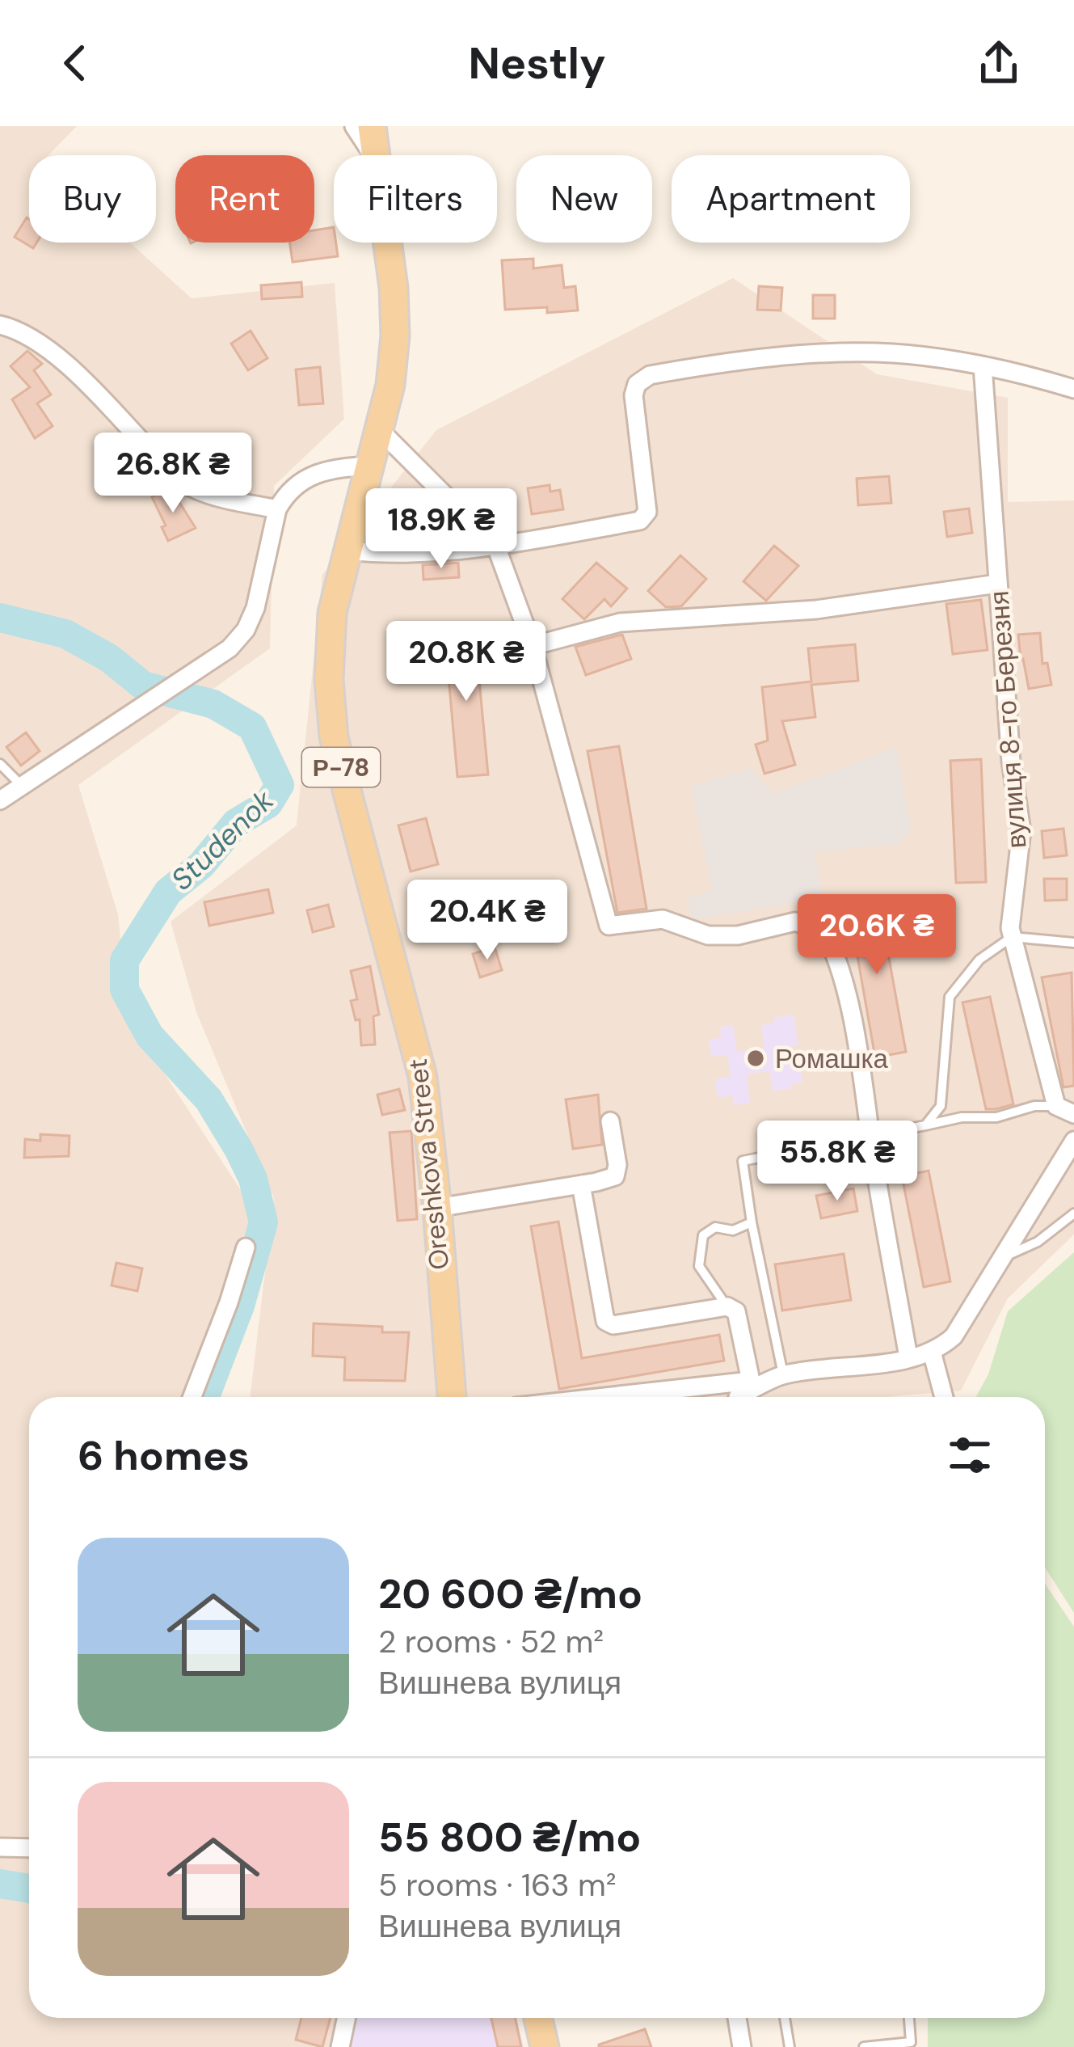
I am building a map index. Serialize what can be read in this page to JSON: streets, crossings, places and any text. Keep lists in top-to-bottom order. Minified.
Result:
{"streets":{"main road":["Р-78","Oreshkova Street"],"street":["вулиця 8-го Березня"]},"water":["Studenok"],"places":["Ромашка"],"page":{"header":"Nestly","chip":["Buy","Rent","Filters","New","Apartment"],"price":["26.8K ₴","18.9K ₴","20.8K ₴","20.4K ₴","20.6K ₴","55.8K ₴"],"heading":"6 homes","list":[{"name":"20 600 ₴/mo","note":"2 rooms · 52 m² · Вишнева вулиця"},{"name":"55 800 ₴/mo","note":"5 rooms · 163 m² · Вишнева вулиця"}]}}
